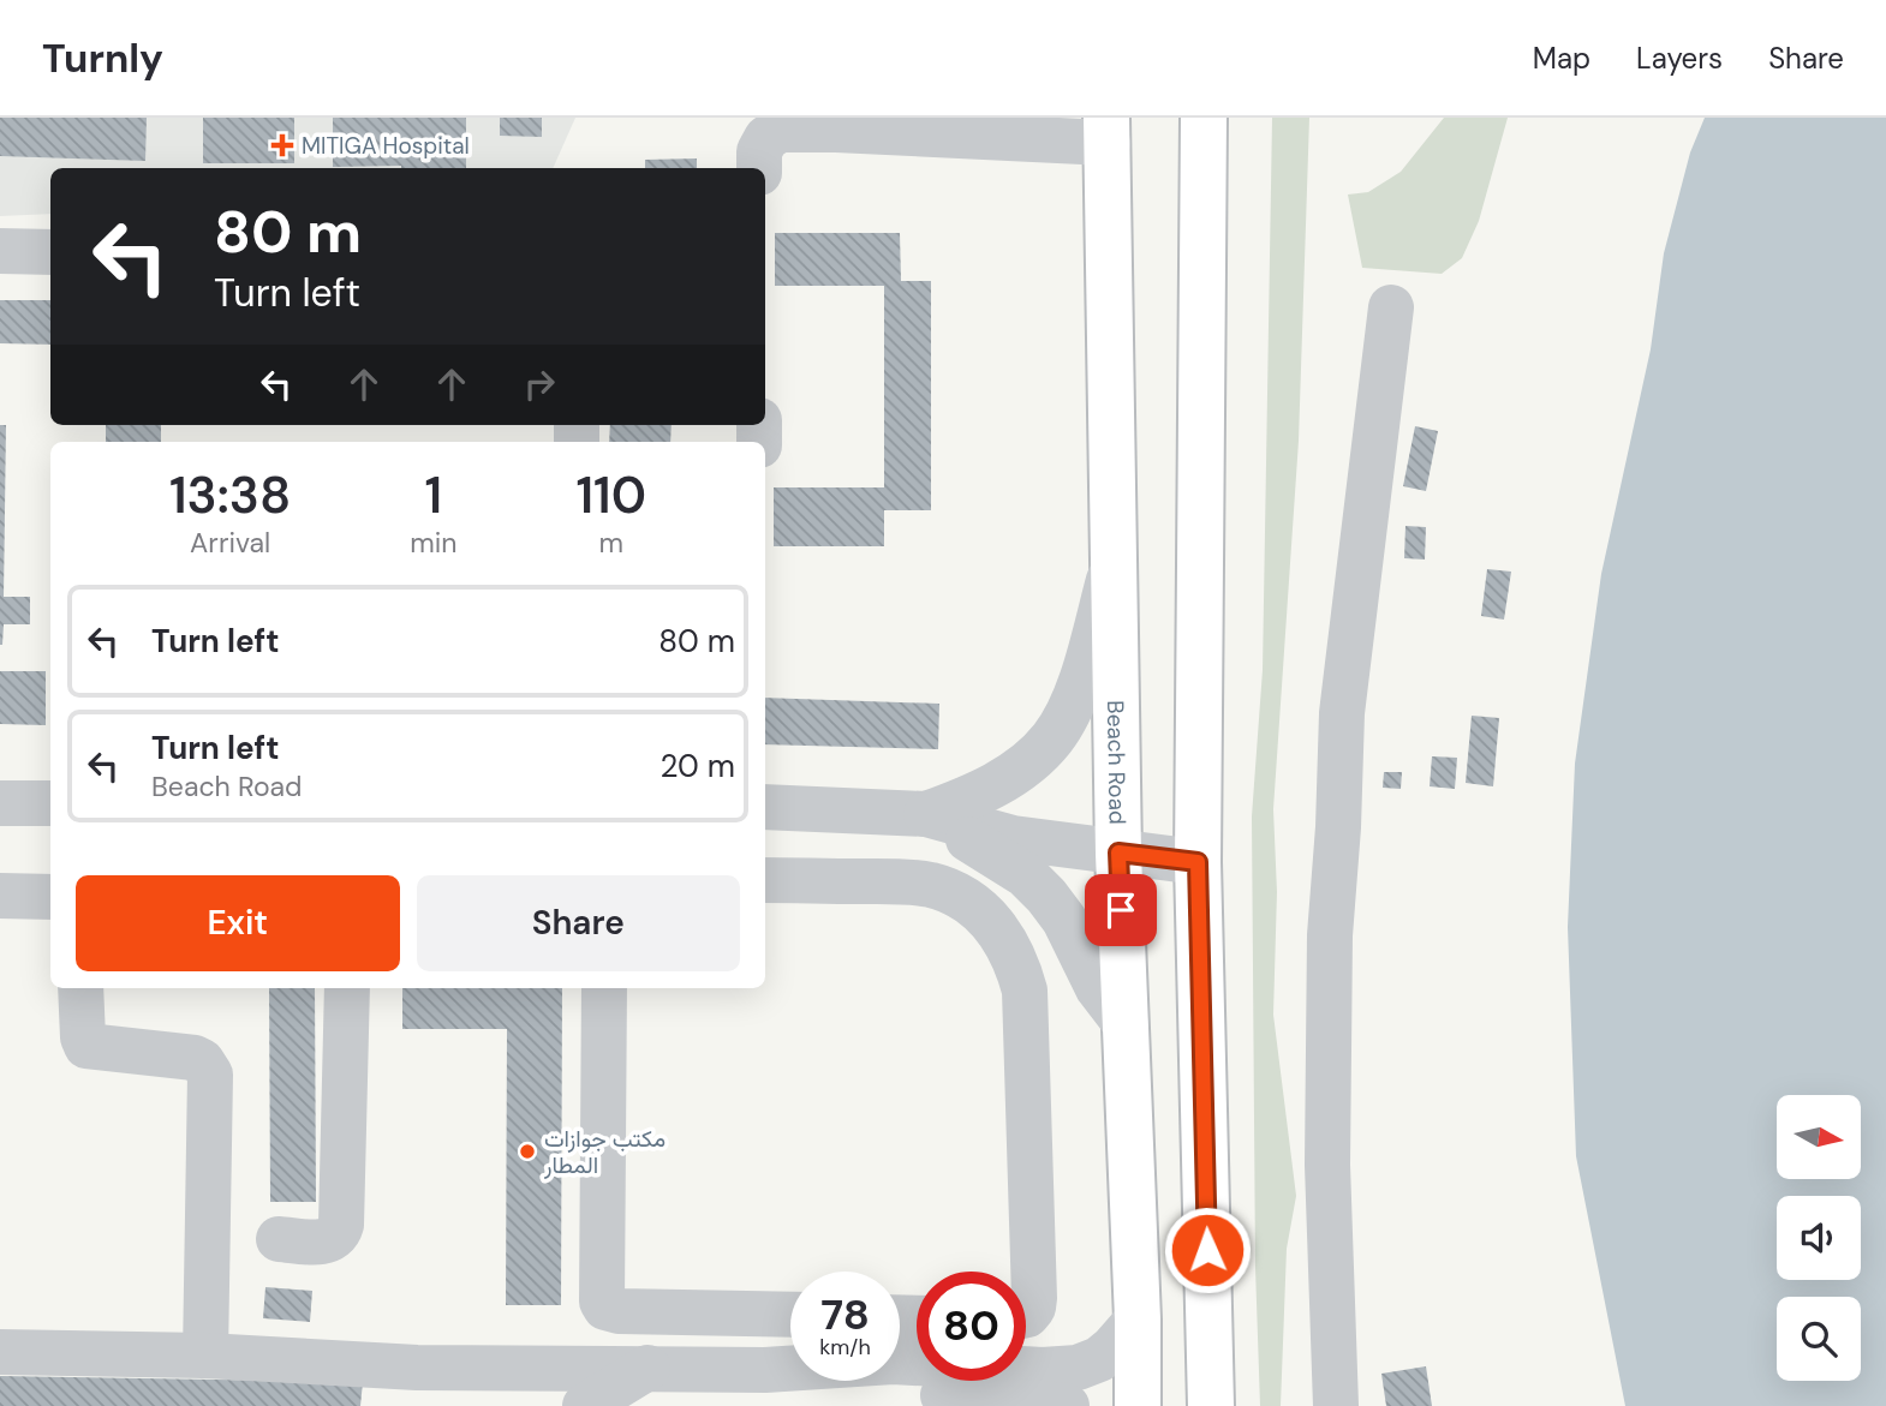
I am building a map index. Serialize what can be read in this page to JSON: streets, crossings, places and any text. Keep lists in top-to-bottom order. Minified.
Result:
{"streets":{"highway":["Beach Road"]},"places":{"health":["MITIGA Hospital"],"other":["مكتب جوازات المطار"]},"north":"right","page":{"header":"Turnly","nav":["Map","Layers","Share"],"turn":["80 m","Turn left"],"eta":["13:38","Arrival","1","min","110","m"],"list":[{"name":"Turn left","value":"80 m"},{"name":"Turn left","note":"Beach Road","value":"20 m"}],"buttons":["Exit","Share"],"speed":"78 km/h","limit":"80"}}
